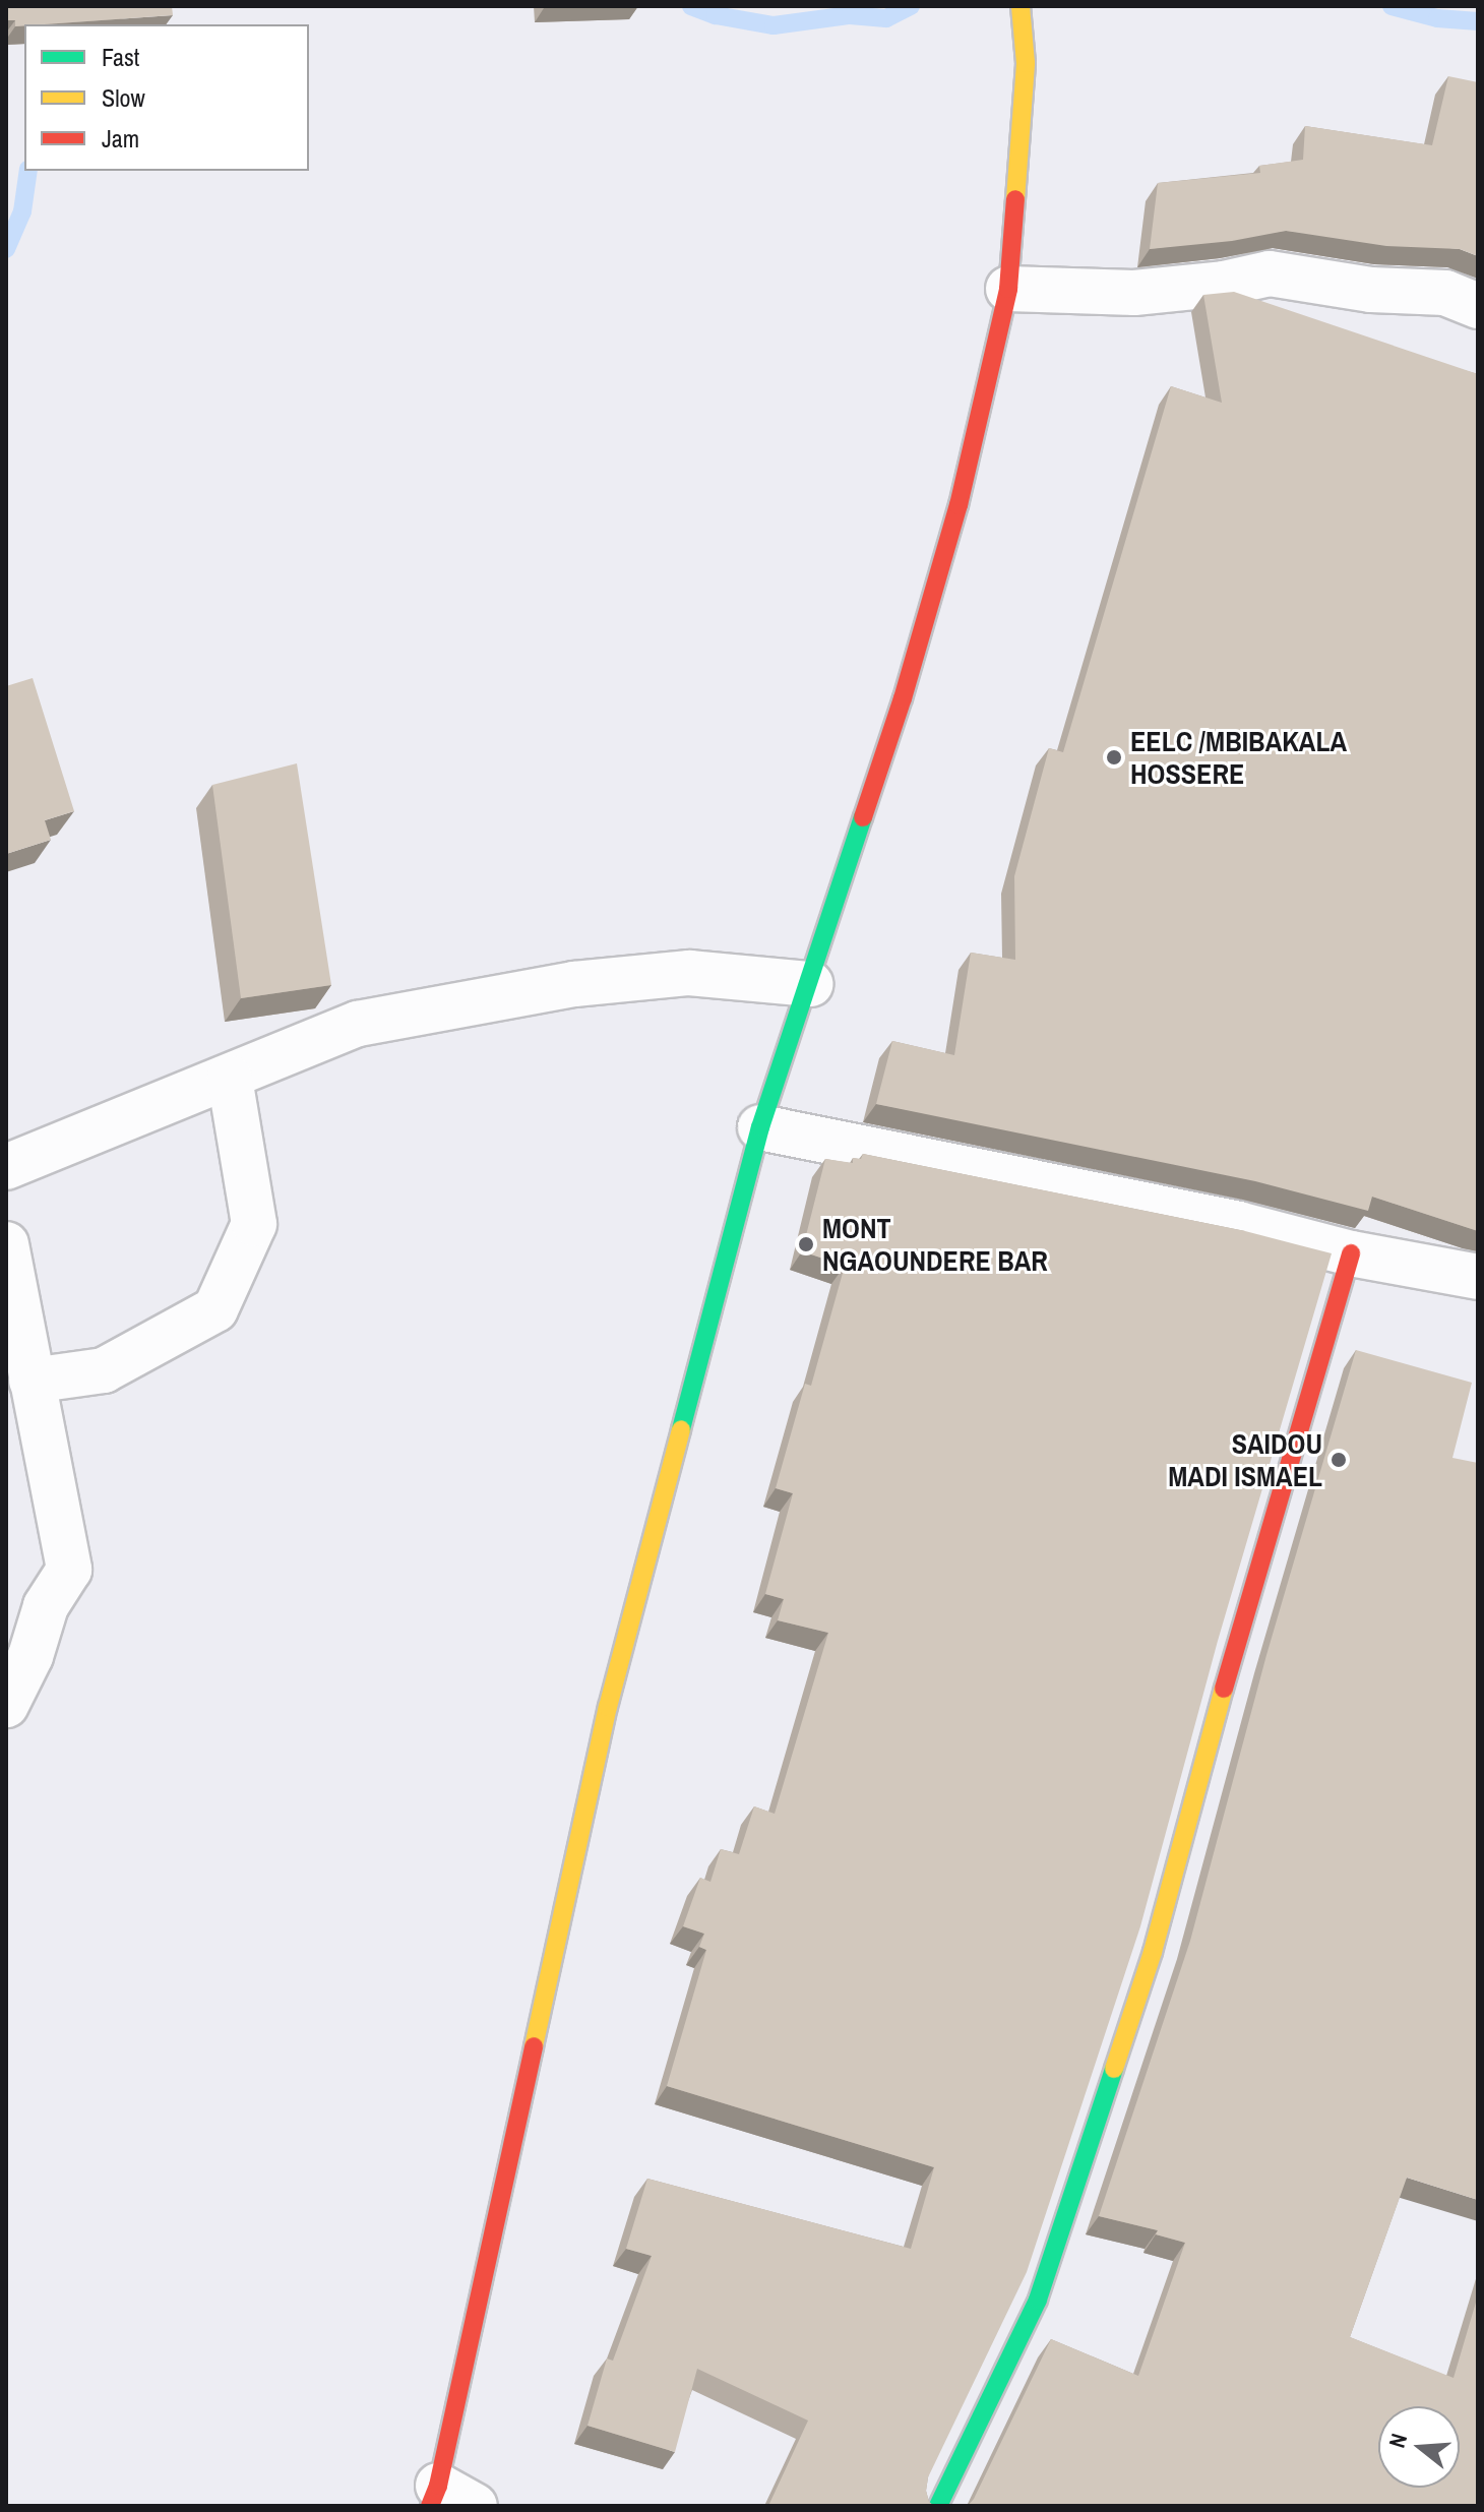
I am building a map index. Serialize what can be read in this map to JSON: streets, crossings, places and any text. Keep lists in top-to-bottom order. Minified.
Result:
{"places":["EELC /MBIBAKALA HOSSERE","MONT NGAOUNDERE BAR","SAIDOU MADI ISMAEL"],"legend":["Fast","Slow","Jam"],"north":"left"}
